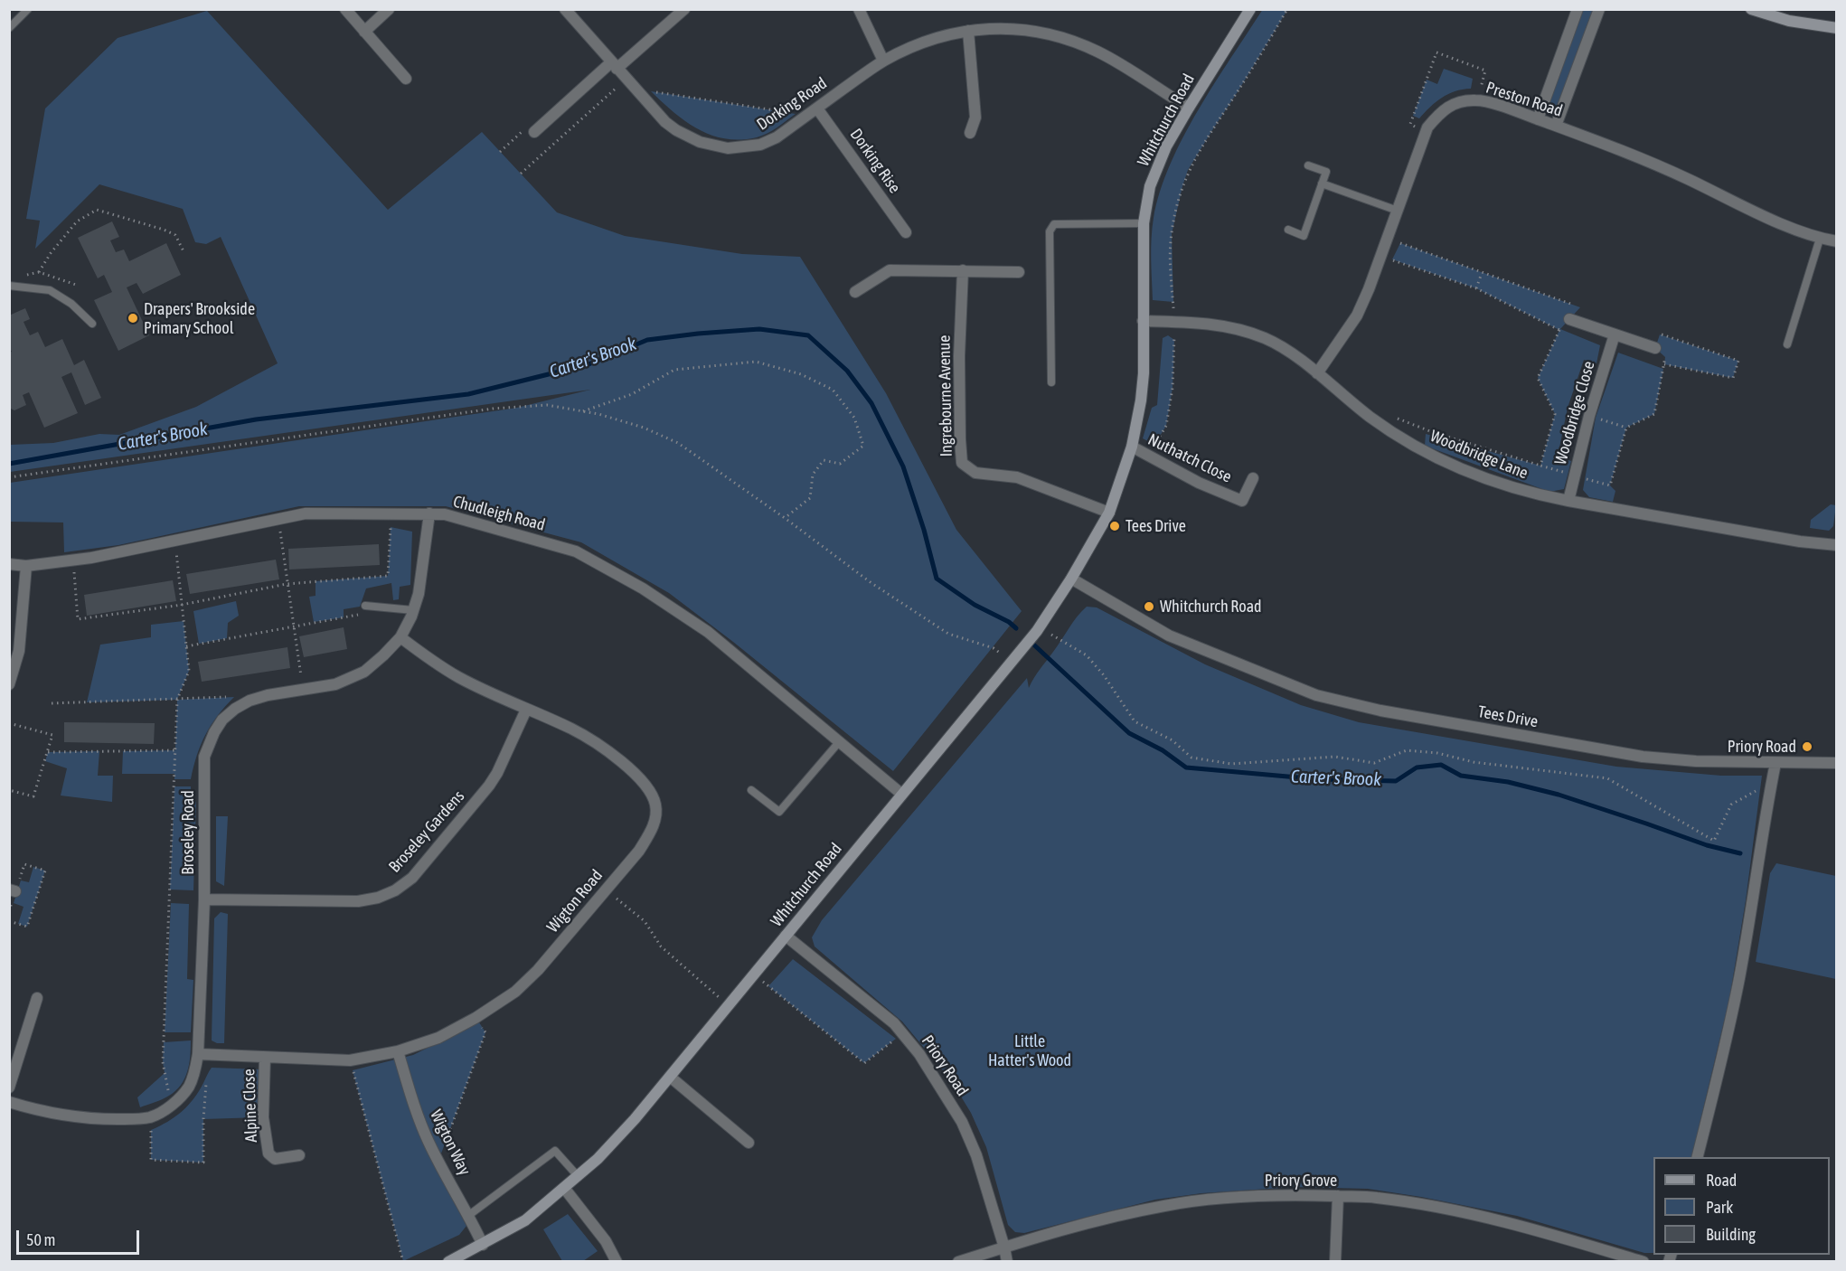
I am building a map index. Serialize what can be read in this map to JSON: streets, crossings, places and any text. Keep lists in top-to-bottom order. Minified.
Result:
{"streets":{"street":["Preston Road","Dorking Road","Whitchurch Road","Dorking Rise","Ingrebourne Avenue","Woodbridge Close","Woodbridge Lane","Nuthatch Close","Chudleigh Road","Tees Drive","Broseley Gardens","Broseley Road","Wigton Road","Priory Road","Alpine Close","Wigton Way","Priory Grove"]},"crossings":[["Preston Road","Woodbridge Lane"],["Dorking Road","Whitchurch Road"],["Dorking Road","Dorking Rise"],["Whitchurch Road","Ingrebourne Avenue"],["Whitchurch Road","Woodbridge Lane"],["Whitchurch Road","Nuthatch Close"],["Whitchurch Road","Chudleigh Road"],["Whitchurch Road","Tees Drive"],["Whitchurch Road","Priory Road"],["Whitchurch Road","Wigton Way"],["Woodbridge Close","Woodbridge Lane"],["Chudleigh Road","Broseley Road"],["Broseley Gardens","Broseley Road"],["Broseley Gardens","Wigton Road"],["Broseley Road","Wigton Road"],["Wigton Road","Alpine Close"],["Wigton Road","Wigton Way"],["Priory Road","Priory Grove"]],"water":["Carter's Brook"],"parks":["Little Hatter's Wood"],"places":["Drapers' Brookside Primary School","Tees Drive","Whitchurch Road","Priory Road"],"legend":["Road","Park","Building"],"scale_bar":"50 m"}
